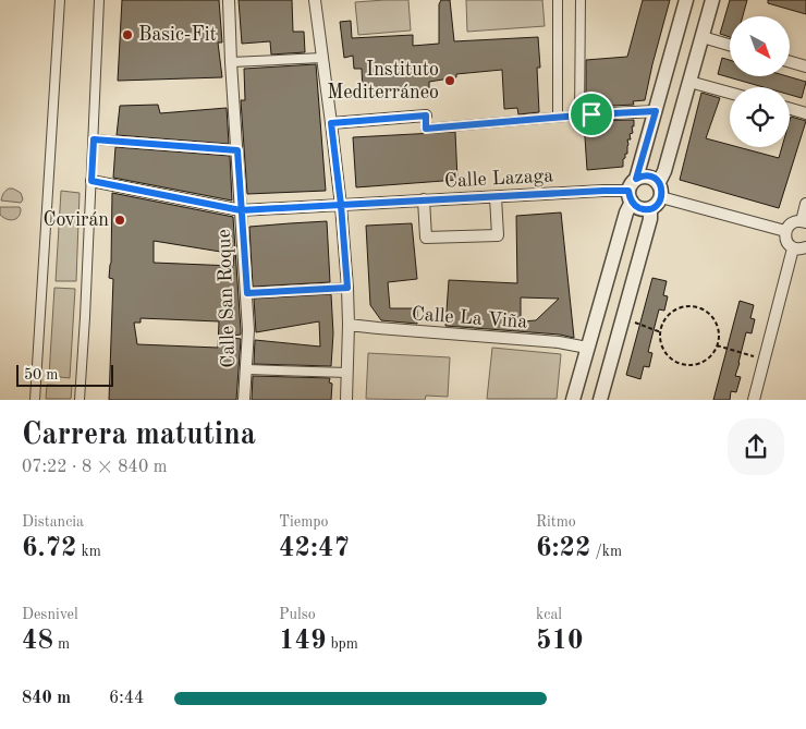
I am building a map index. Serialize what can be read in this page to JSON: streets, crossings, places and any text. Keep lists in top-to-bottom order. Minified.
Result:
{"streets":{"street":["Calle Lazaga","Calle San Roque","Calle La Viña"]},"crossings":[["Calle Lazaga","Calle San Roque"]],"places":["Basic-Fit","Instituto Mediterráneo","Covirán"],"scale_bar":"50 m","north":"bottom right","page":{"scale":"50 m","heading":["Carrera matutina","07:22 · 8 × 840 m"],"stats":[["Distancia","6.72 km"],["Tiempo","42:47"],["Ritmo","6:22 /km"],["Desnivel","48 m"],["Pulso","149 bpm"],["kcal","510"]],"list":[{"name":"840 m","note":"6:44"}]}}
